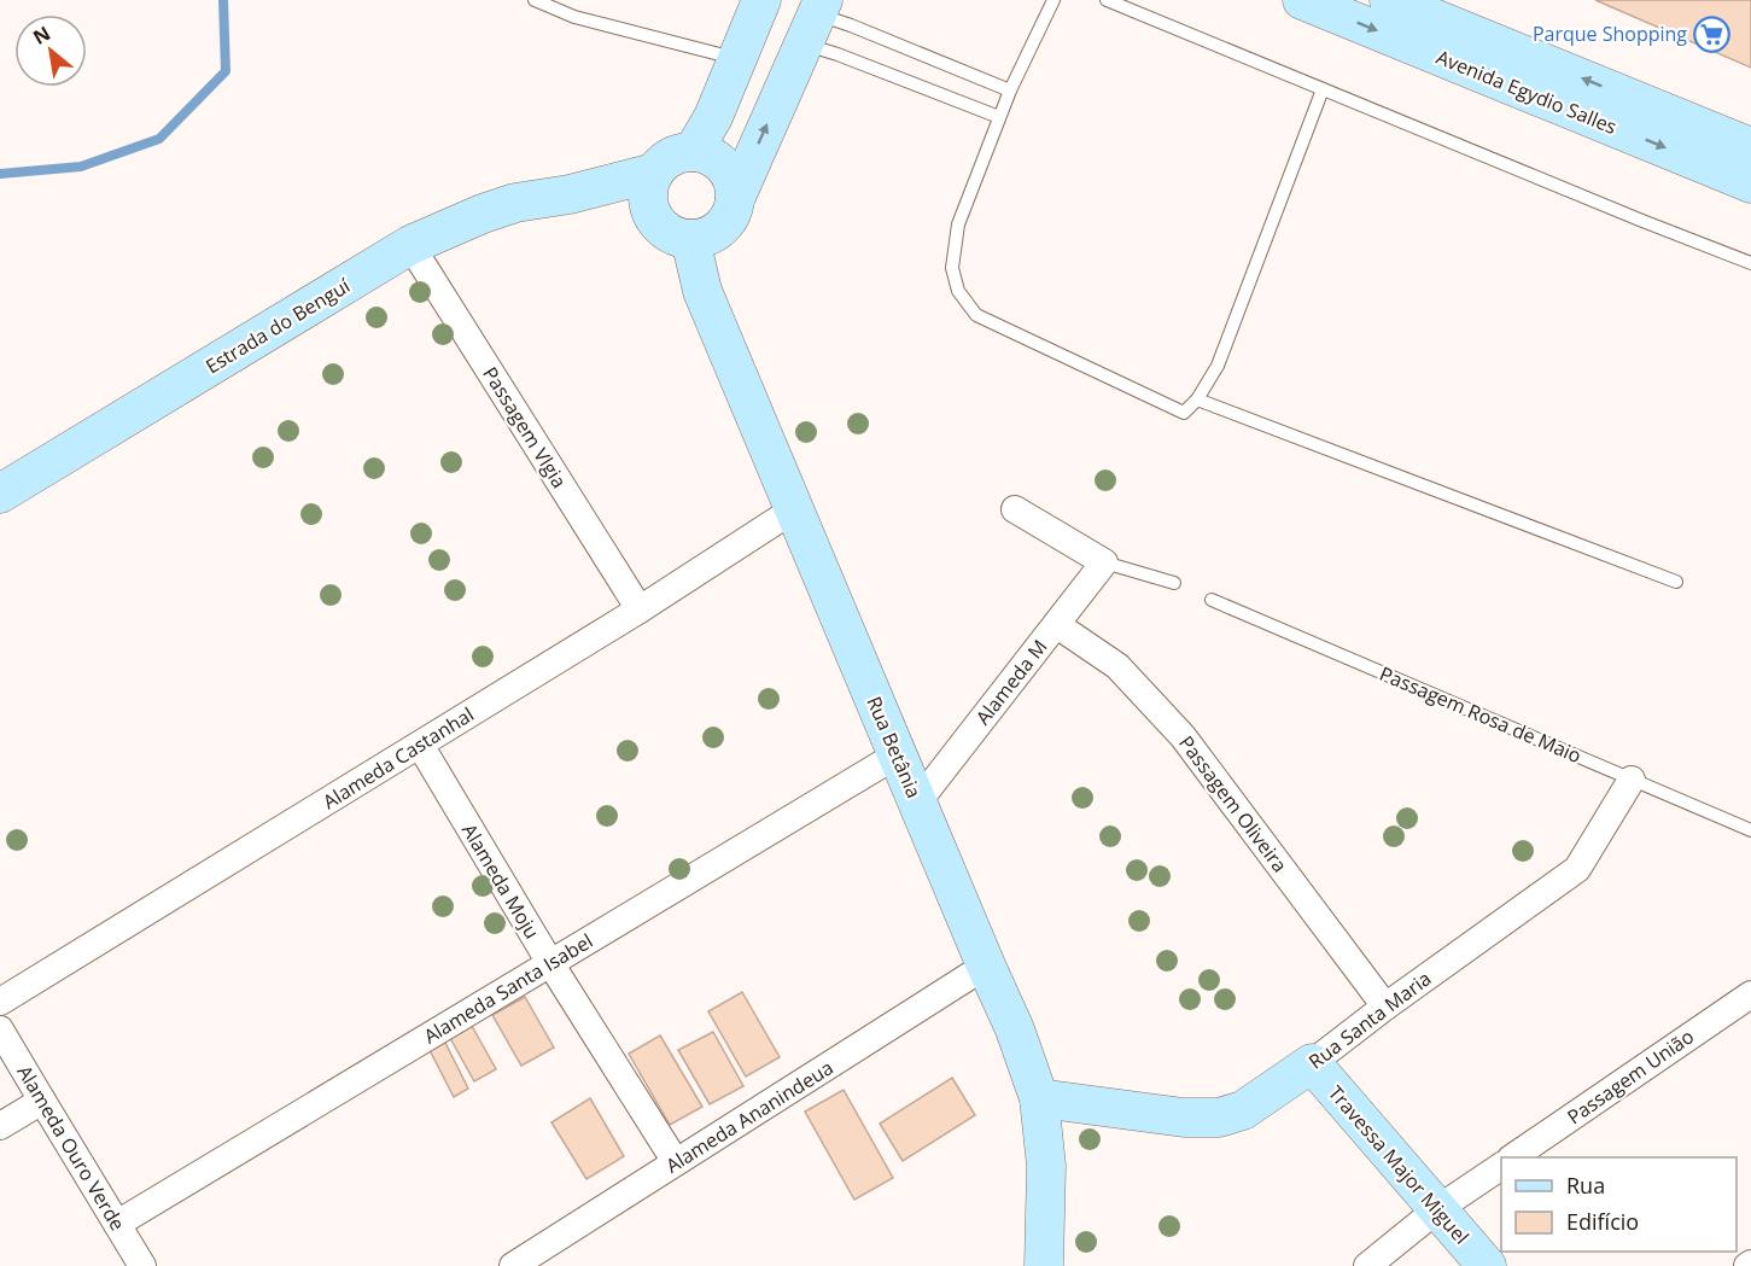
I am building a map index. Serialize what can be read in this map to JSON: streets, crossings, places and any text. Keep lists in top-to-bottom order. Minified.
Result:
{"streets":{"street":["Avenida Egydio Salles","Estrada do Benguí","Passagem Vlgia","Alameda M","Rua Betânia","Alameda Castanhal","Passagem Oliveira","Alameda Moju","Alameda Santa Isabel","Rua Santa Maria","Passagem União","Alameda Ananindeua","Alameda Ouro Verde","Travessa Major Miguel"],"lane":["Passagem Rosa de Maio"]},"crossings":[["Estrada do Benguí","Passagem Vlgia"],["Estrada do Benguí","Rua Betânia"],["Passagem Vlgia","Alameda Castanhal"],["Alameda M","Rua Betânia"],["Alameda M","Passagem Oliveira"],["Passagem Rosa de Maio","Rua Santa Maria"],["Rua Betânia","Alameda Castanhal"],["Rua Betânia","Alameda Santa Isabel"],["Rua Betânia","Rua Santa Maria"],["Rua Betânia","Alameda Ananindeua"],["Alameda Castanhal","Alameda Moju"],["Passagem Oliveira","Rua Santa Maria"],["Alameda Moju","Alameda Santa Isabel"],["Alameda Moju","Alameda Ananindeua"],["Alameda Santa Isabel","Alameda Ouro Verde"],["Rua Santa Maria","Travessa Major Miguel"]],"places":{"supermarket":["Parque Shopping"]},"legend":["Rua","Edifício"],"north":"top left"}
